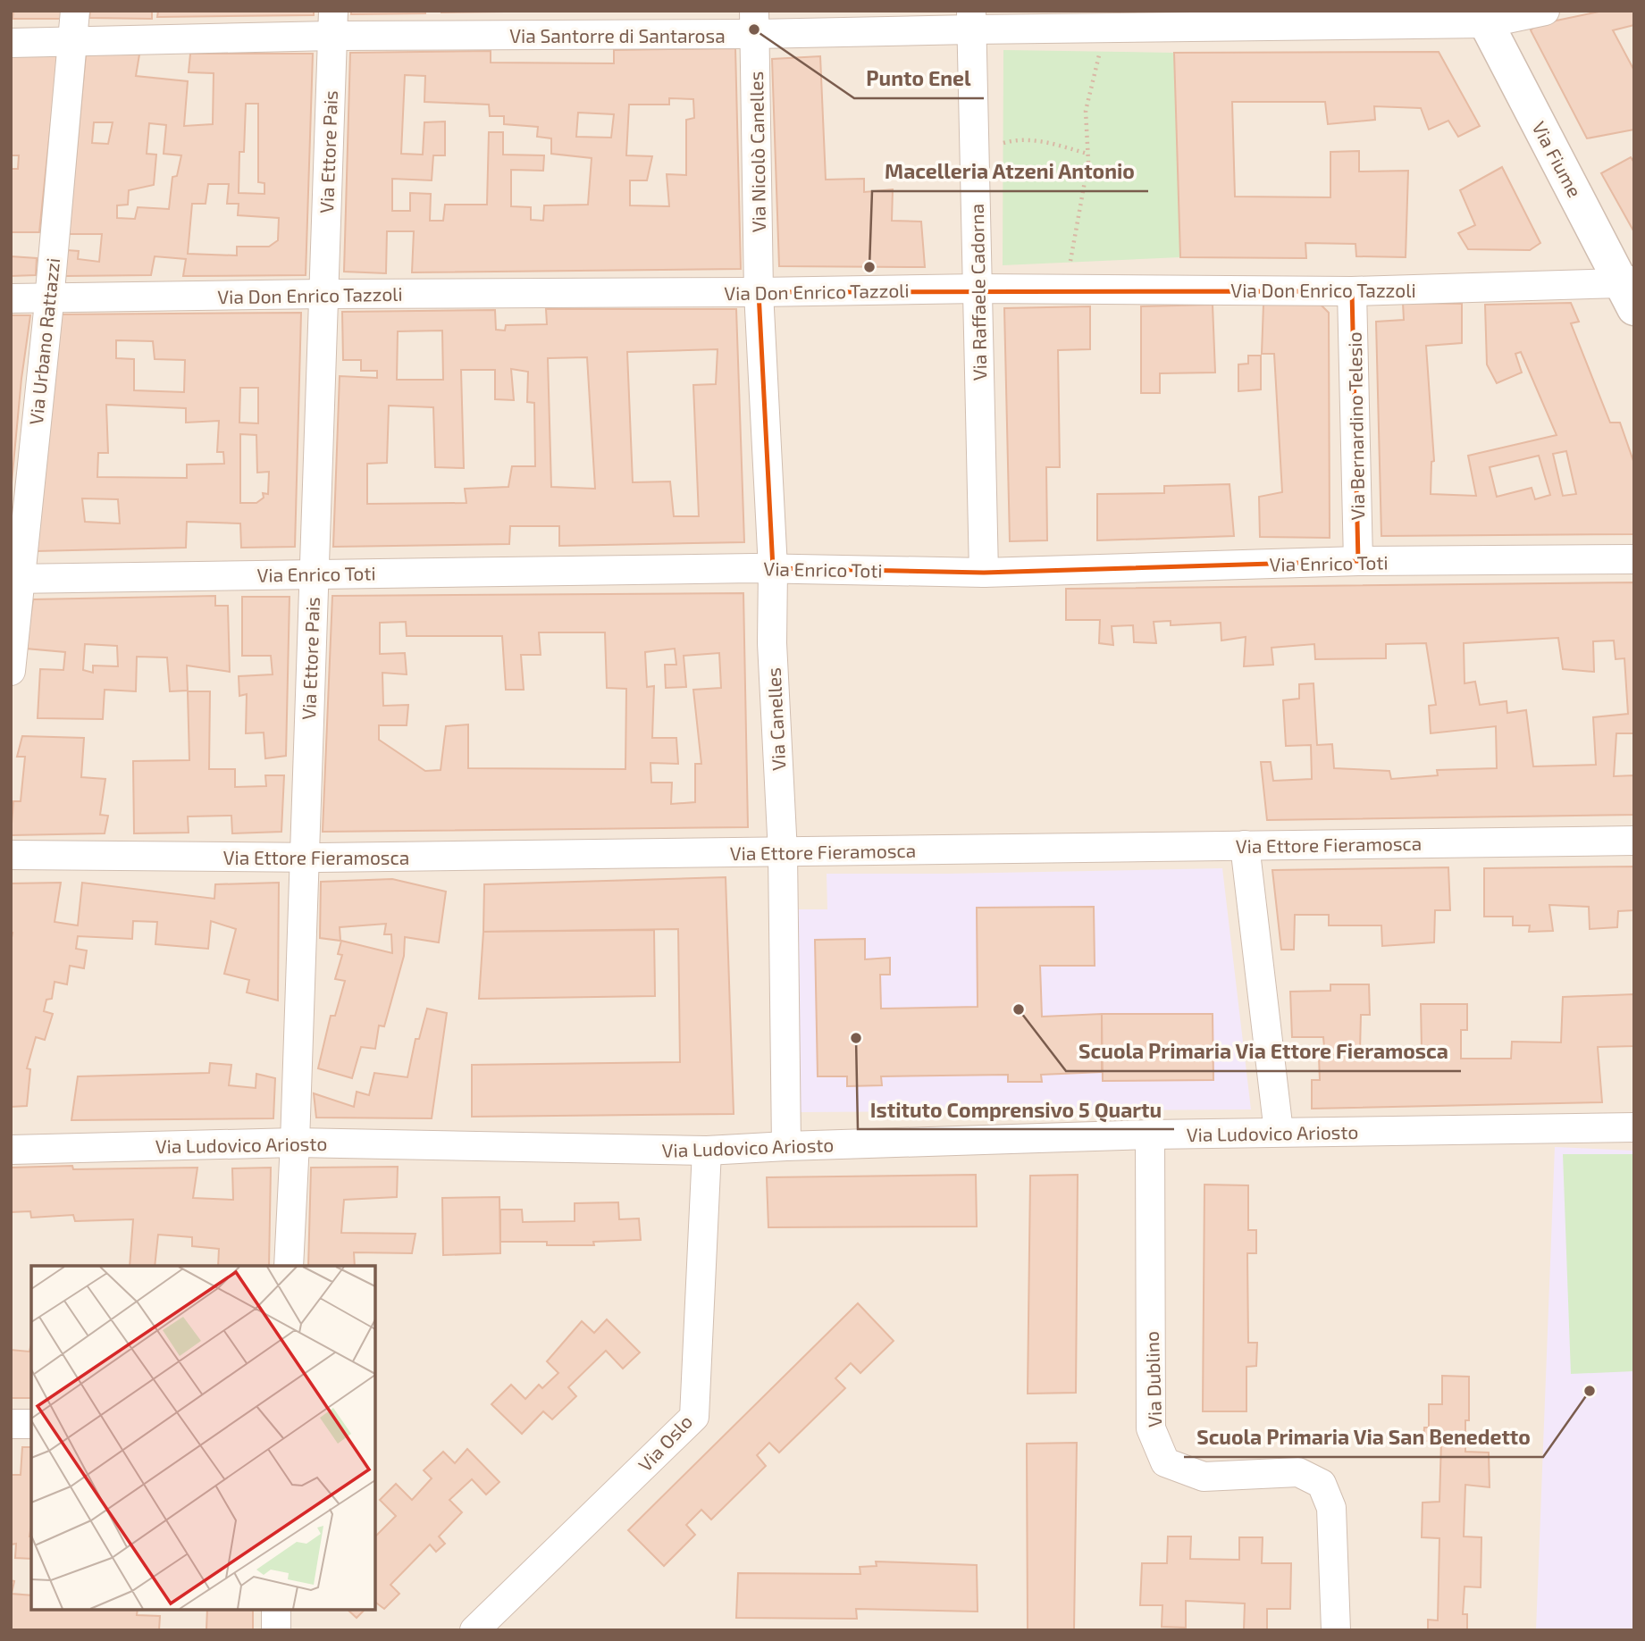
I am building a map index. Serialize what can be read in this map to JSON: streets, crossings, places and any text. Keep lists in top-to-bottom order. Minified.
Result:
{"streets":{"street":["Via Santorre di Santarosa","Via Ettore Pais","Via Nicolò Canelles","Via Fiume","Via Don Enrico Tazzoli","Via Raffaele Cadorna","Via Urbano Rattazzi","Via Bernardino Telesio","Via Enrico Toti","Via Canelles","Via Ettore Fieramosca","Via Ludovico Ariosto","Via Dublino","Via Oslo"]},"crossings":[["Via Santorre di Santarosa","Via Ettore Pais"],["Via Santorre di Santarosa","Via Nicolò Canelles"],["Via Santorre di Santarosa","Via Fiume"],["Via Santorre di Santarosa","Via Raffaele Cadorna"],["Via Santorre di Santarosa","Via Urbano Rattazzi"],["Via Ettore Pais","Via Don Enrico Tazzoli"],["Via Ettore Pais","Via Enrico Toti"],["Via Ettore Pais","Via Ettore Fieramosca"],["Via Ettore Pais","Via Ludovico Ariosto"],["Via Nicolò Canelles","Via Don Enrico Tazzoli"],["Via Nicolò Canelles","Via Canelles"],["Via Fiume","Via Don Enrico Tazzoli"],["Via Don Enrico Tazzoli","Via Raffaele Cadorna"],["Via Don Enrico Tazzoli","Via Urbano Rattazzi"],["Via Don Enrico Tazzoli","Via Bernardino Telesio"],["Via Don Enrico Tazzoli","Via Canelles"],["Via Raffaele Cadorna","Via Enrico Toti"],["Via Urbano Rattazzi","Via Enrico Toti"],["Via Bernardino Telesio","Via Enrico Toti"],["Via Enrico Toti","Via Canelles"],["Via Canelles","Via Ettore Fieramosca"],["Via Canelles","Via Ludovico Ariosto"],["Via Ludovico Ariosto","Via Dublino"],["Via Ludovico Ariosto","Via Oslo"]],"places":["Punto Enel","Macelleria Atzeni Antonio","Scuola Primaria Via Ettore Fieramosca","Istituto Comprensivo 5 Quartu","Scuola Primaria Via San Benedetto"]}
